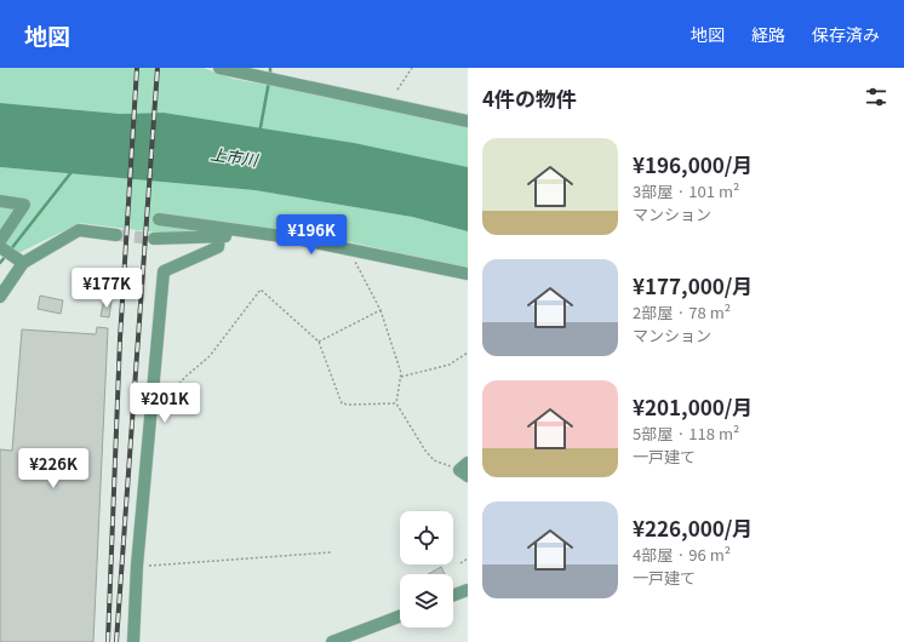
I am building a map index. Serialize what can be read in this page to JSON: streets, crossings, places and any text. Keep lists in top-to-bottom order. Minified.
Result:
{"water":["上市川"],"page":{"header":"地図","nav":["地図","経路","保存済み"],"heading":"4件の物件","list":[{"name":"¥196,000/月","note":"3部屋 · 101 m² · マンション"},{"name":"¥177,000/月","note":"2部屋 · 78 m² · マンション"},{"name":"¥201,000/月","note":"5部屋 · 118 m² · 一戸建て"},{"name":"¥226,000/月","note":"4部屋 · 96 m² · 一戸建て"}],"price":["¥196K","¥177K","¥201K","¥226K"]}}
